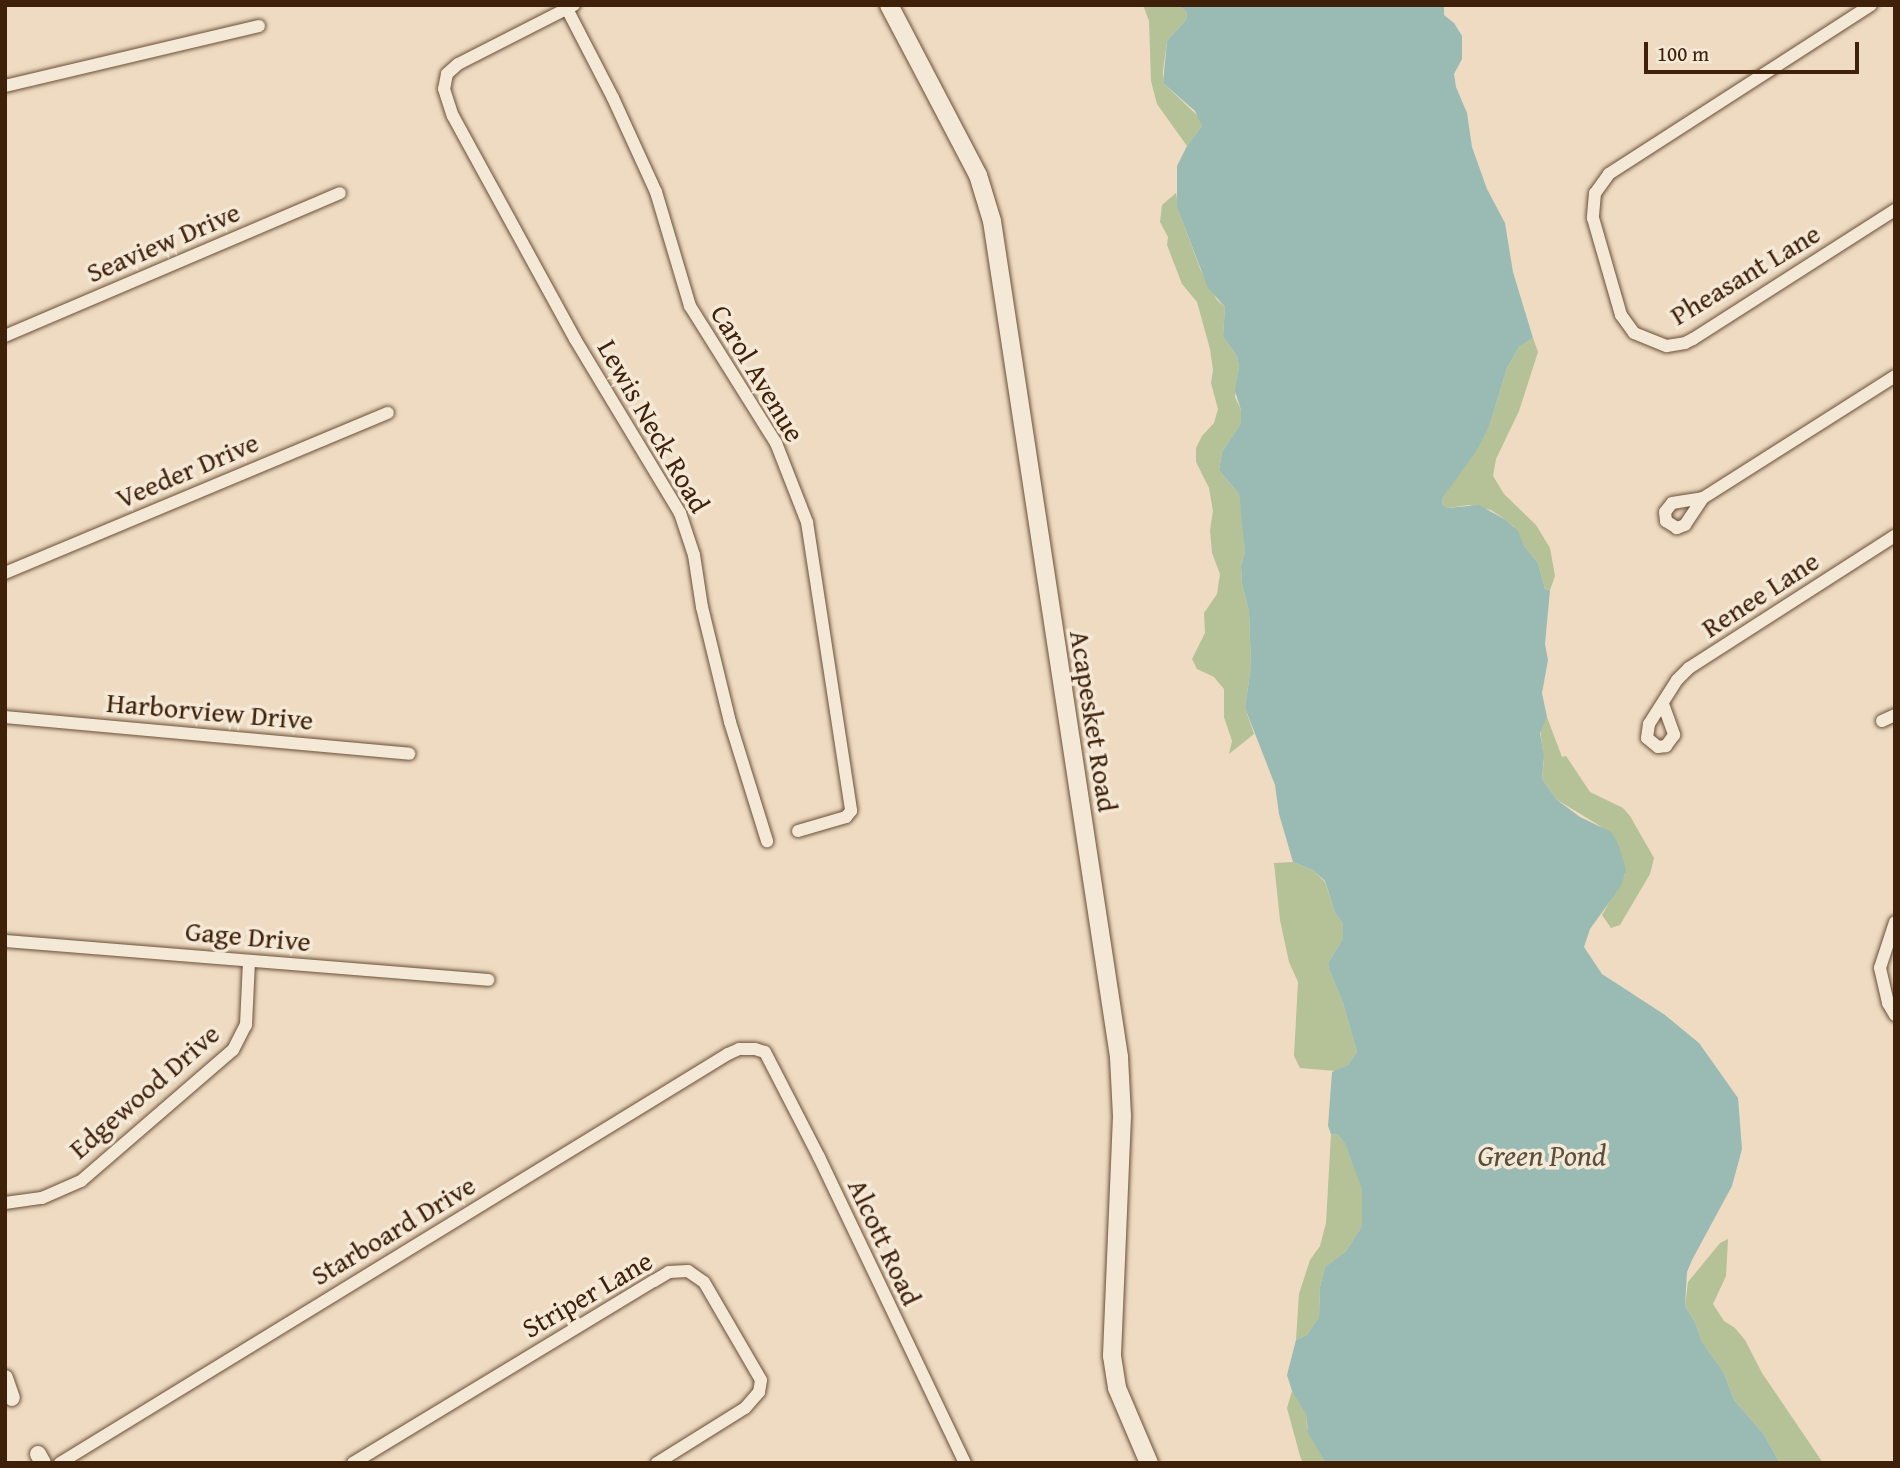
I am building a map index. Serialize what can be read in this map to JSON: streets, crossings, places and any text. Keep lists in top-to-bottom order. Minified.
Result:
{"streets":{"main road":["Acapesket Road"],"street":["Seaview Drive","Pheasant Lane","Carol Avenue","Lewis Neck Road","Veeder Drive","Renee Lane","Harborview Drive","Gage Drive","Edgewood Drive","Starboard Drive","Alcott Road","Striper Lane"]},"crossings":[["Carol Avenue","Lewis Neck Road"],["Gage Drive","Edgewood Drive"],["Starboard Drive","Alcott Road"]],"water":["Green Pond"],"scale_bar":"100 m"}
